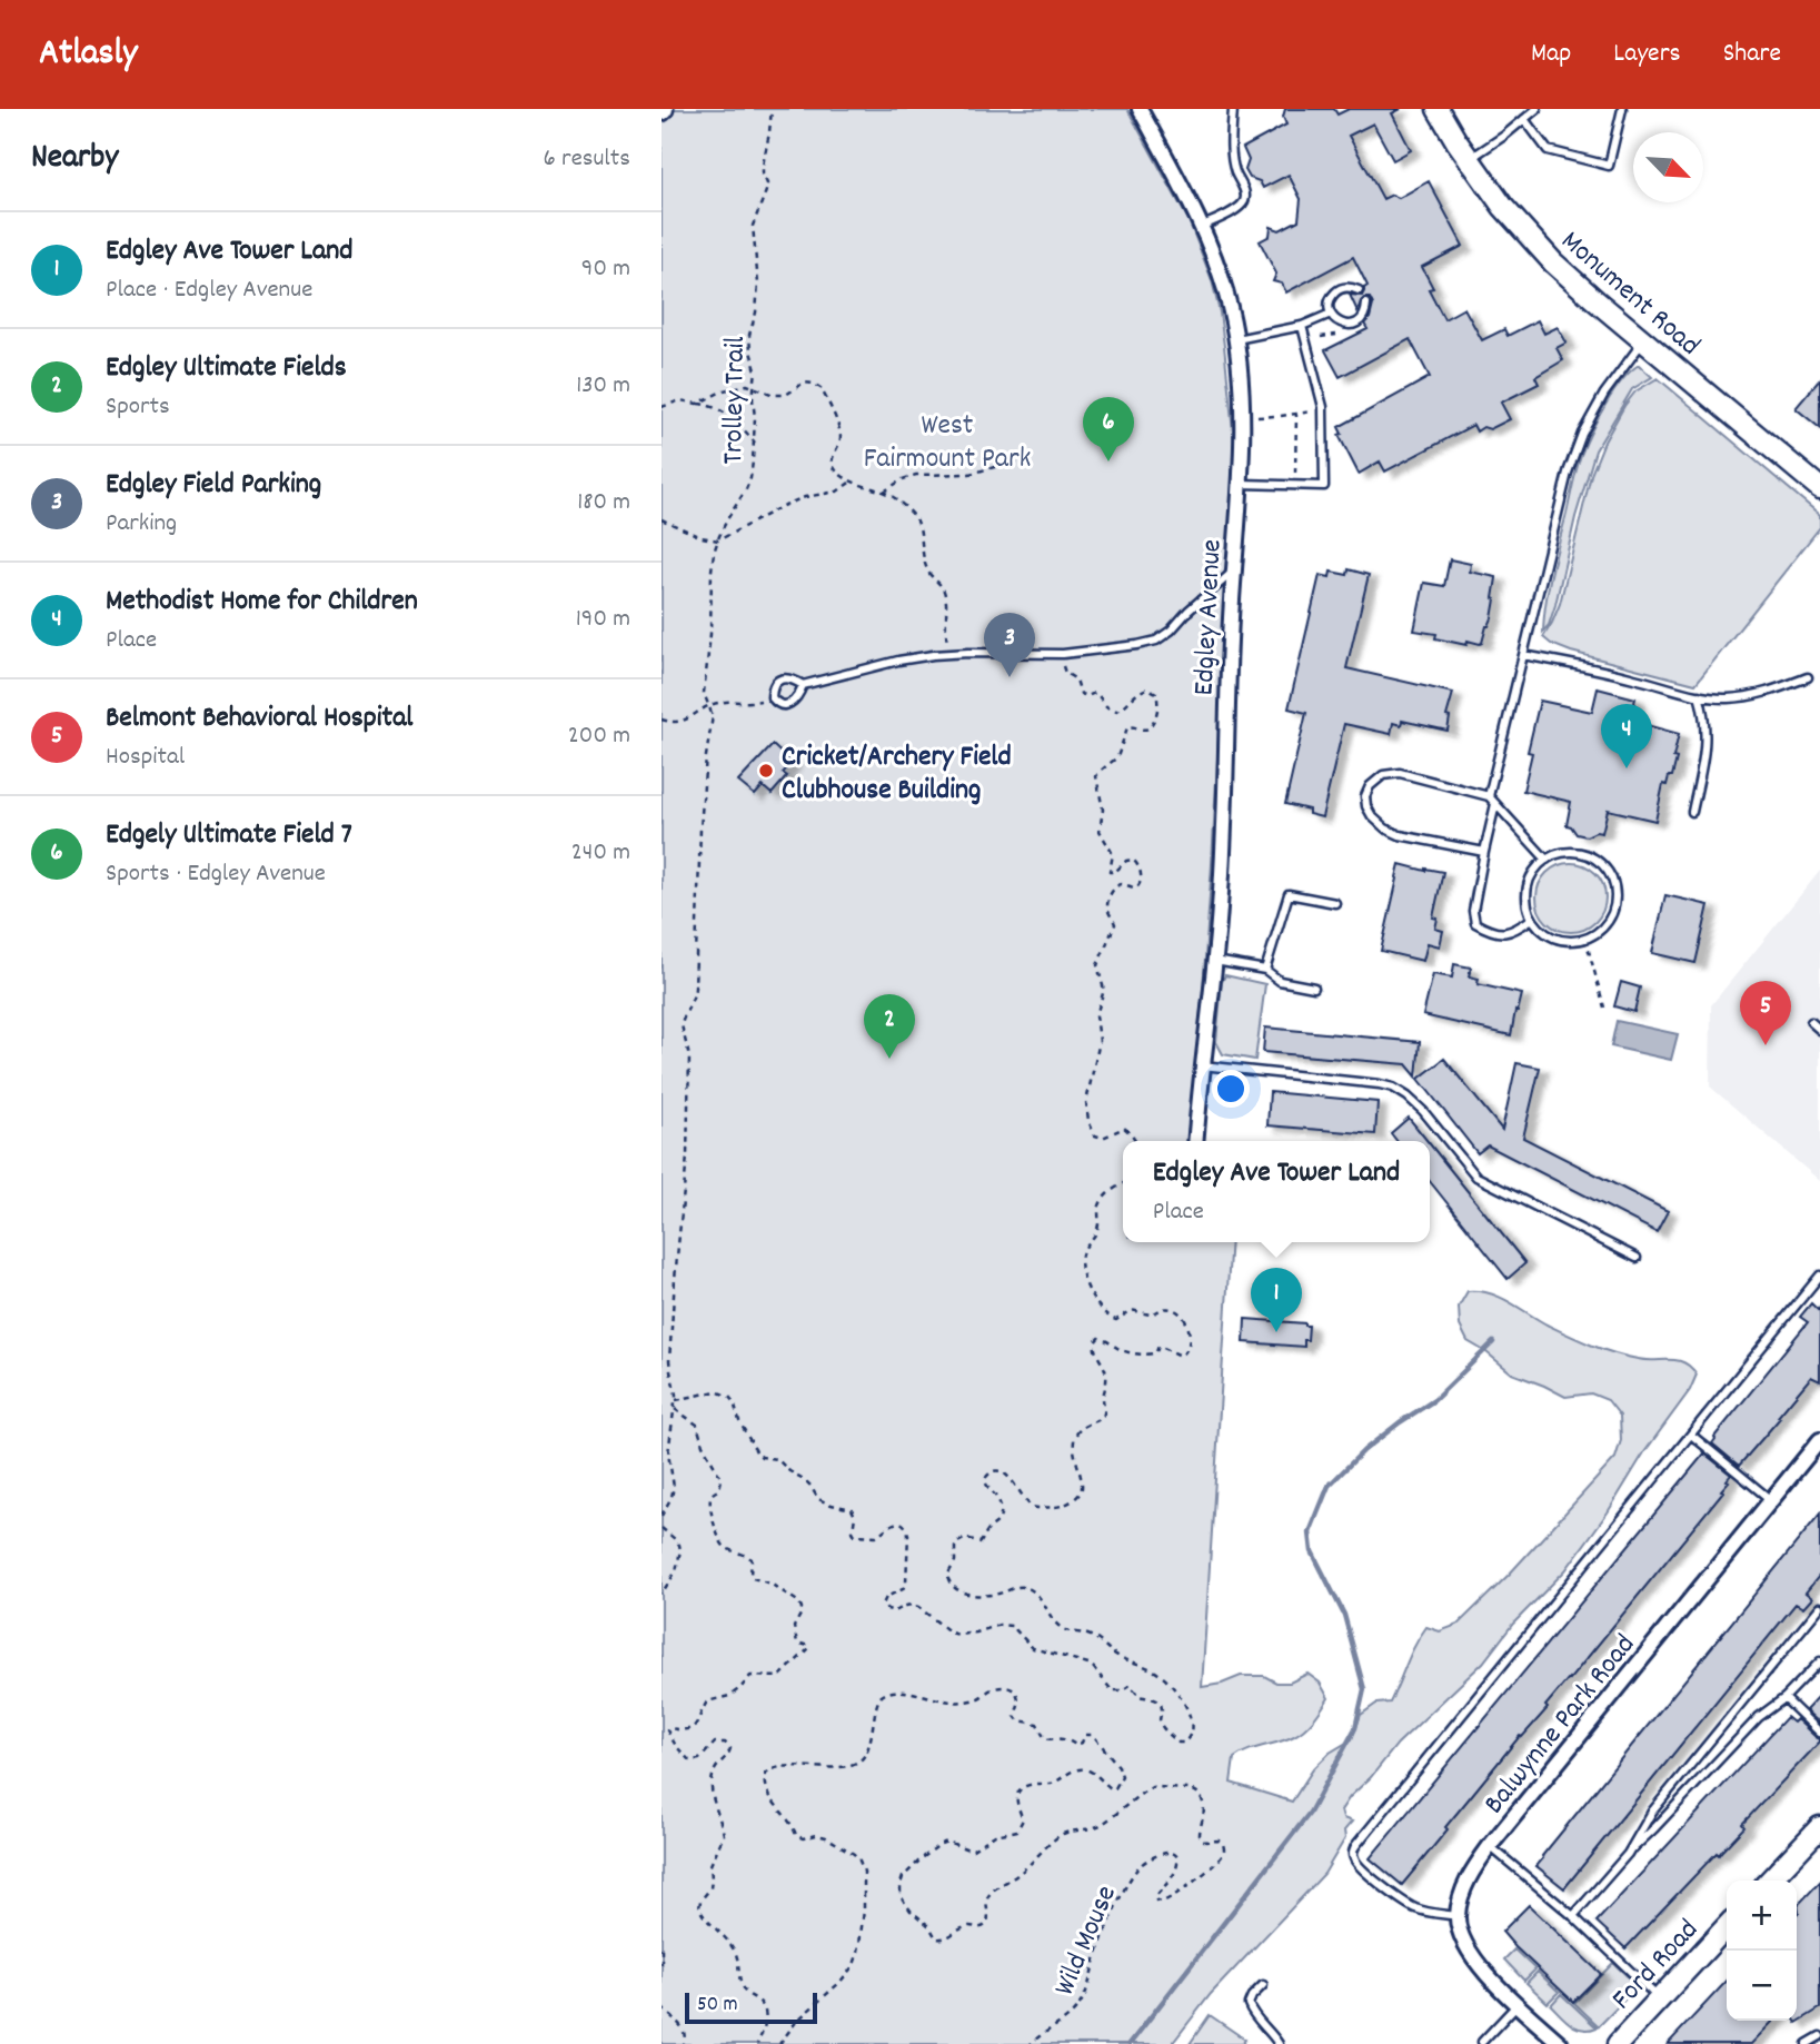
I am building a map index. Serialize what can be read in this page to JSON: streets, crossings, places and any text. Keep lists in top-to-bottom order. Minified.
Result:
{"streets":{"street":["Monument Road","Edgley Avenue","Balwynne Park Road","Ford Road"],"path":["Trolley Trail","Wild Mouse"]},"parks":["West Fairmount Park"],"places":["Cricket/Archery Field Clubhouse Building"],"scale_bar":"50 m","north":"bottom right","page":{"header":"Atlasly","nav":["Map","Layers","Share"],"heading":["Nearby","6 results"],"list":[{"mark":"1","name":"Edgley Ave Tower Land","note":"Place · Edgley Avenue","value":"90 m"},{"mark":"2","name":"Edgley Ultimate Fields","note":"Sports","value":"130 m"},{"mark":"3","name":"Edgley Field Parking","note":"Parking","value":"180 m"},{"mark":"4","name":"Methodist Home for Children","note":"Place","value":"190 m"},{"mark":"5","name":"Belmont Behavioral Hospital","note":"Hospital","value":"200 m"},{"mark":"6","name":"Edgely Ultimate Field 7","note":"Sports · Edgley Avenue","value":"240 m"}],"pins":["6","3","4","5","2","1"],"popup":["Edgley Ave Tower Land","Place"],"map_buttons":["+","−"],"scale":"50 m"}}
